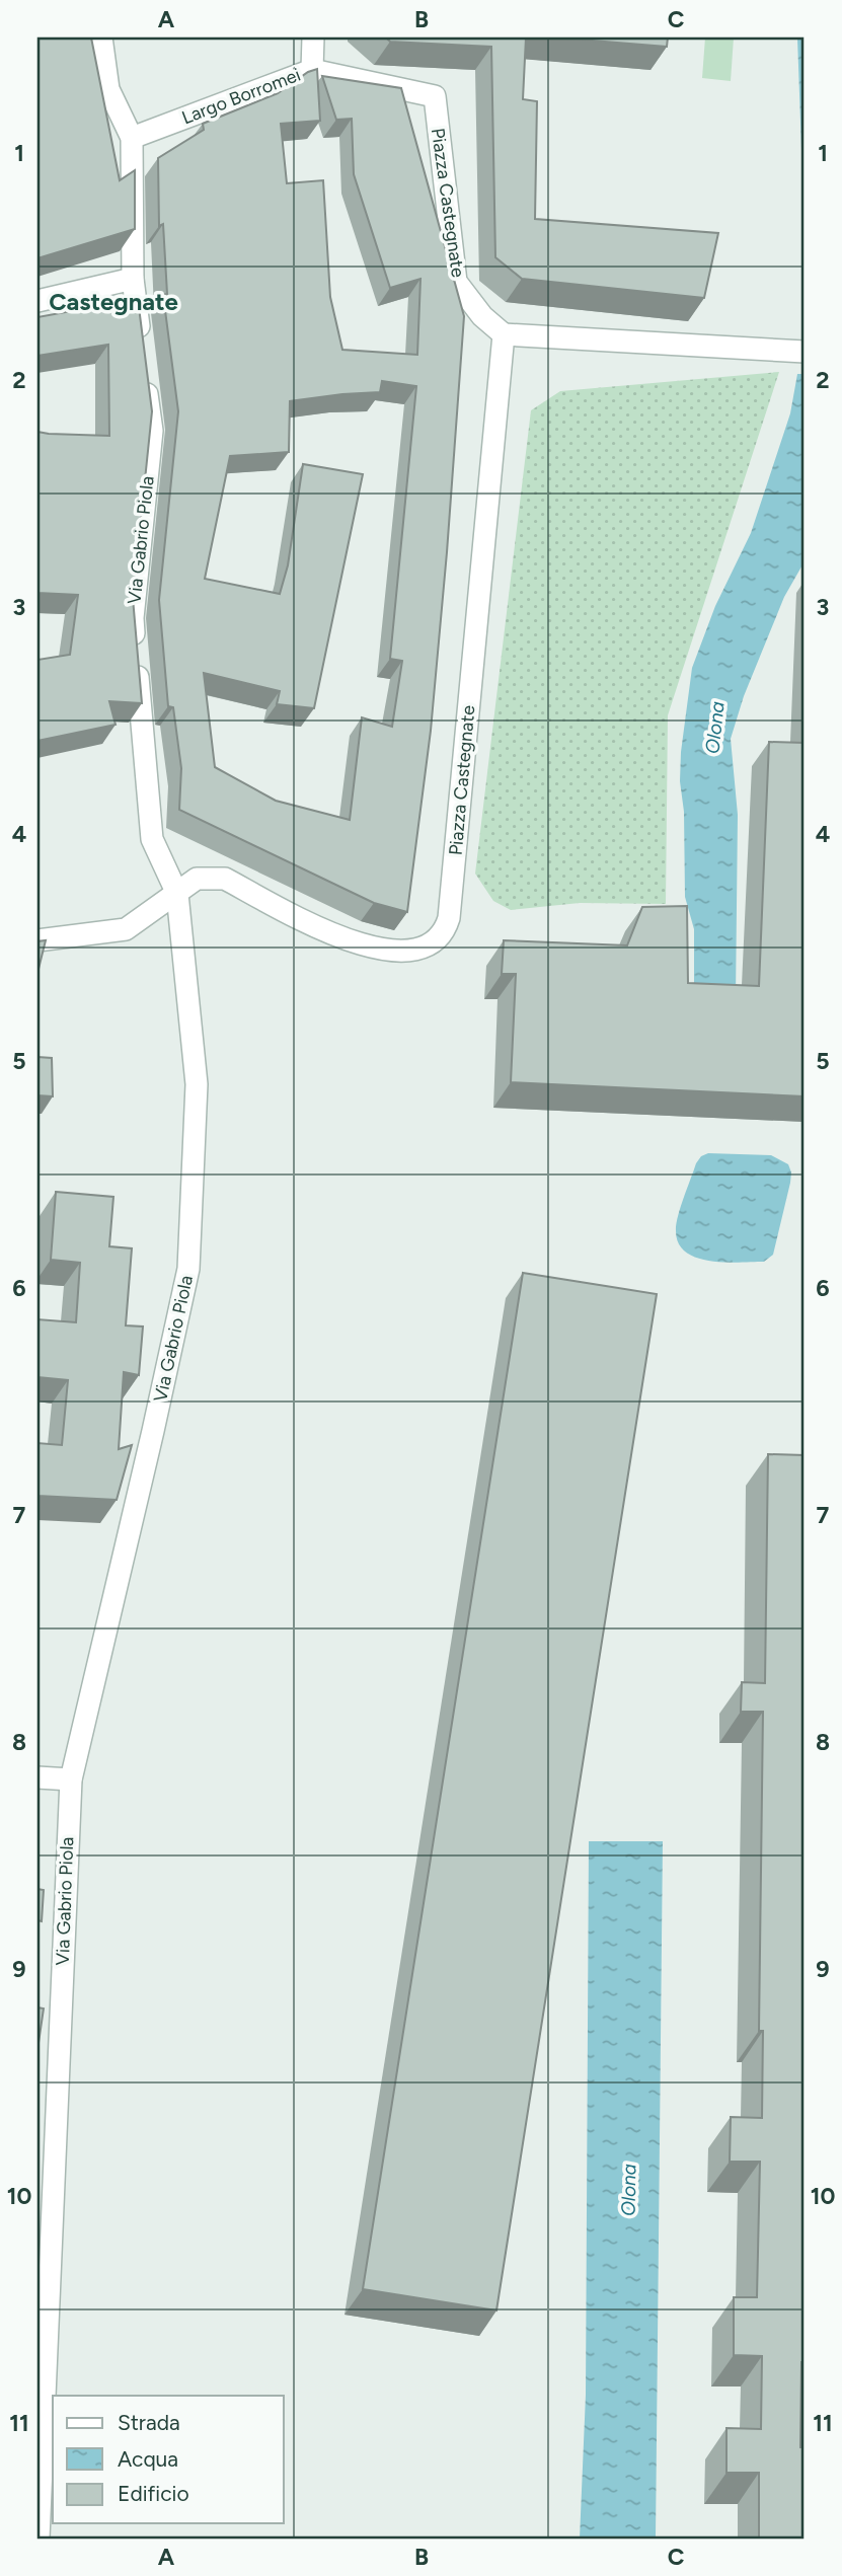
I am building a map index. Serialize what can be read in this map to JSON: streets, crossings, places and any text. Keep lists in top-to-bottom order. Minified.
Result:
{"streets":{"street":["Largo Borromei","Piazza Castegnate","Via Gabrio Piola"]},"crossings":[["Largo Borromei","Piazza Castegnate"],["Piazza Castegnate","Via Gabrio Piola"]],"districts":["Castegnate"],"water":["Olona"],"legend":["Strada","Acqua","Edificio"],"grid":{"columns":["A","B","C"],"rows":["1","2","3","4","5","6","7","8","9","10","11"]}}
